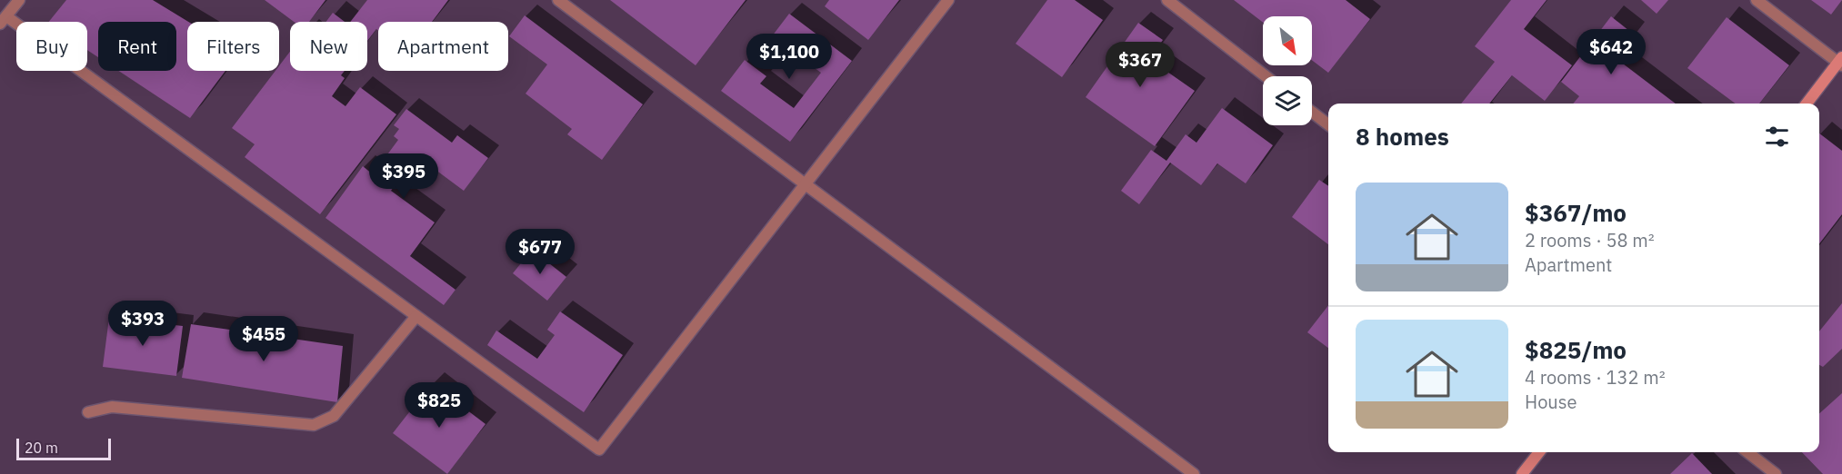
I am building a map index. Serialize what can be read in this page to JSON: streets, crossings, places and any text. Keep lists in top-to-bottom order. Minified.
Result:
{"scale_bar":"20 m","north":"bottom right","page":{"chip":["Buy","Rent","Filters","New","Apartment"],"price":["$642","$1,100","$367","$395","$677","$393","$455","$825"],"heading":"8 homes","list":[{"name":"$367/mo","note":"2 rooms · 58 m² · Apartment"},{"name":"$825/mo","note":"4 rooms · 132 m² · House"}],"scale":"20 m"}}
